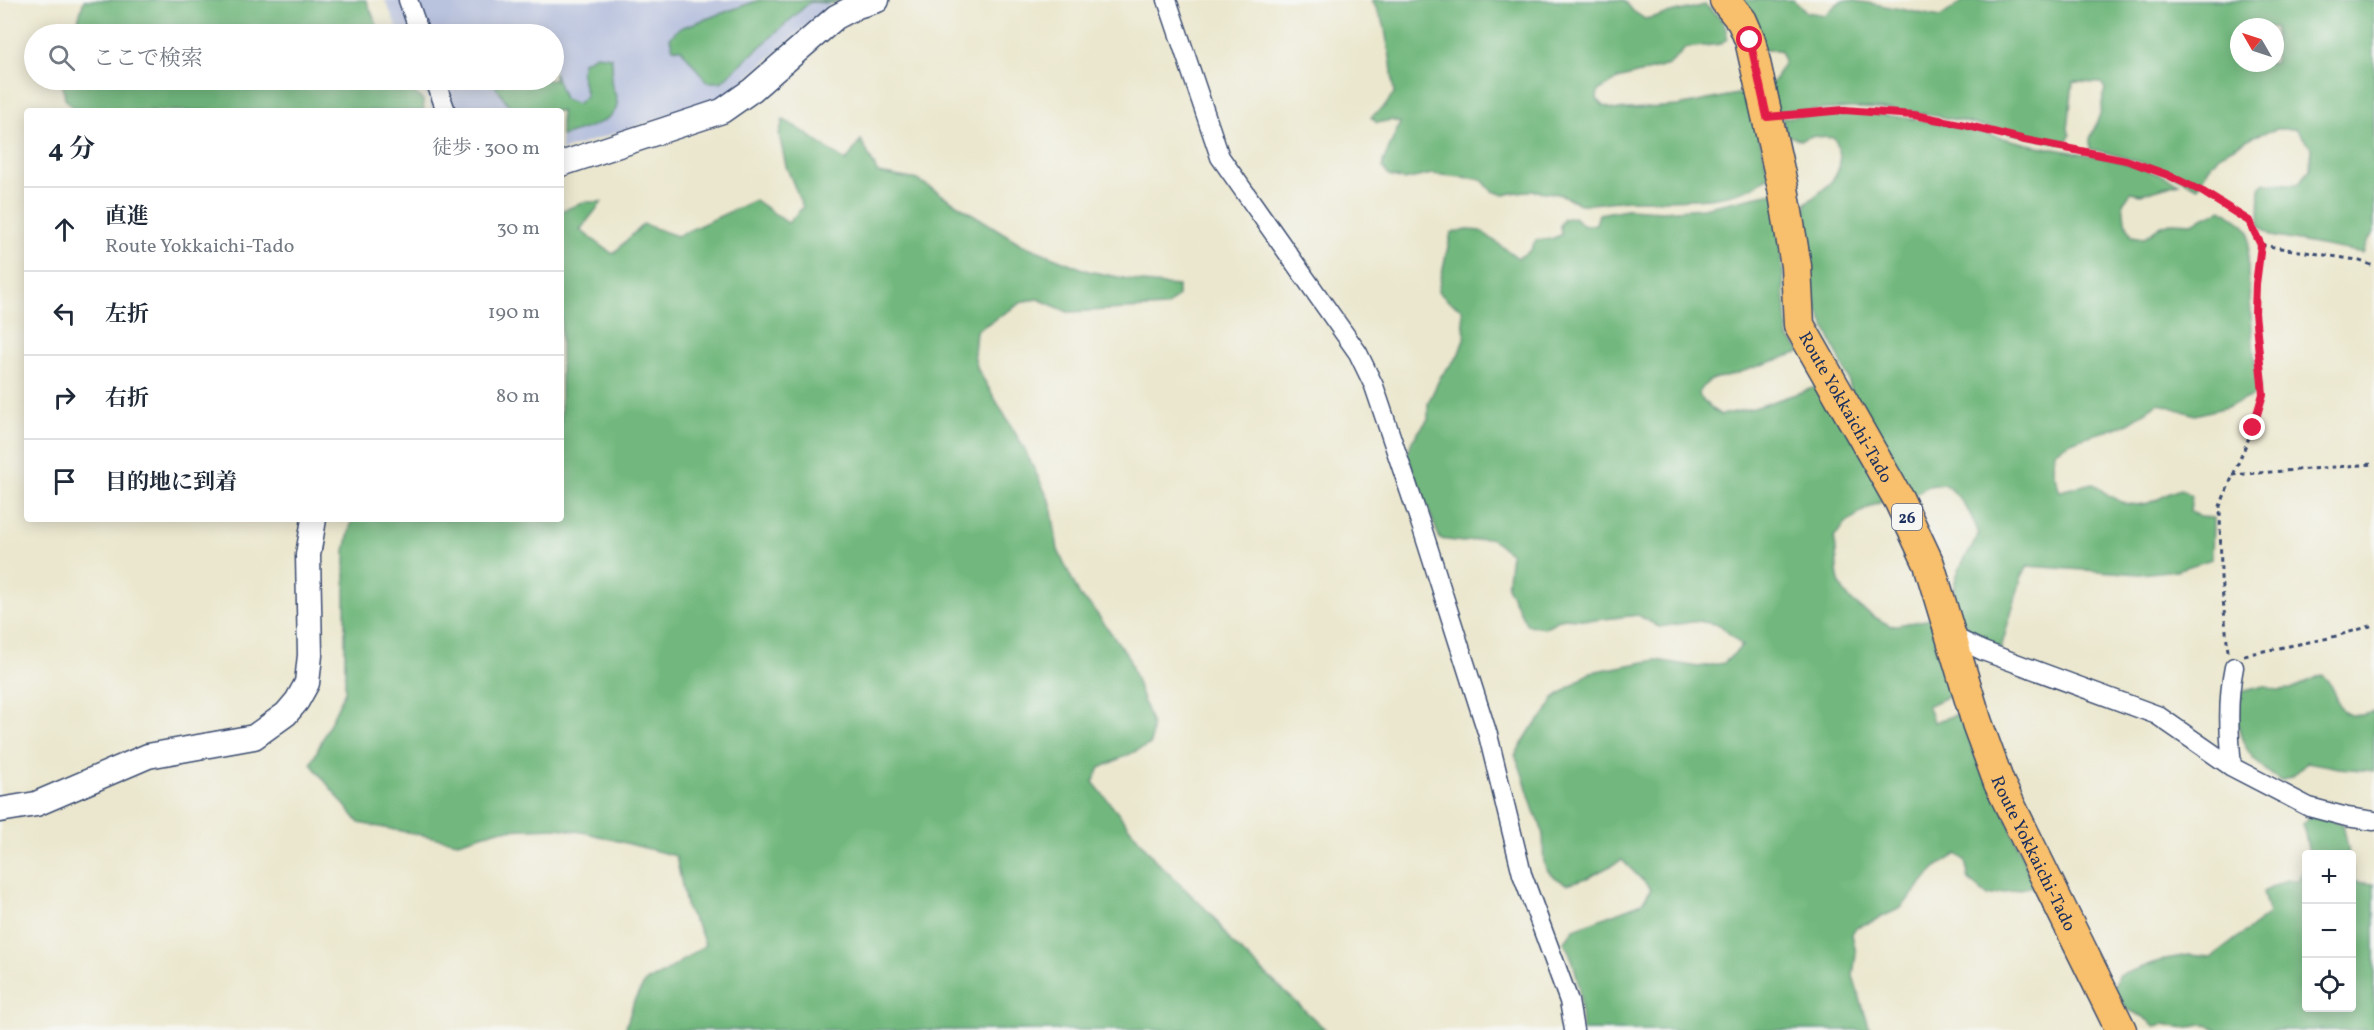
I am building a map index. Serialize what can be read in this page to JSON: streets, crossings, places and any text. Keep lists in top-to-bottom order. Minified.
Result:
{"streets":{"main road":["Route Yokkaichi-Tado","26"]},"north":"top left","page":{"search":"ここで検索","heading":["4 分","徒歩 · 300 m"],"list":[["直進","Route Yokkaichi-Tado","30 m"],["左折","190 m"],["右折","80 m"],"目的地に到着"],"map_buttons":["+","−"]}}
